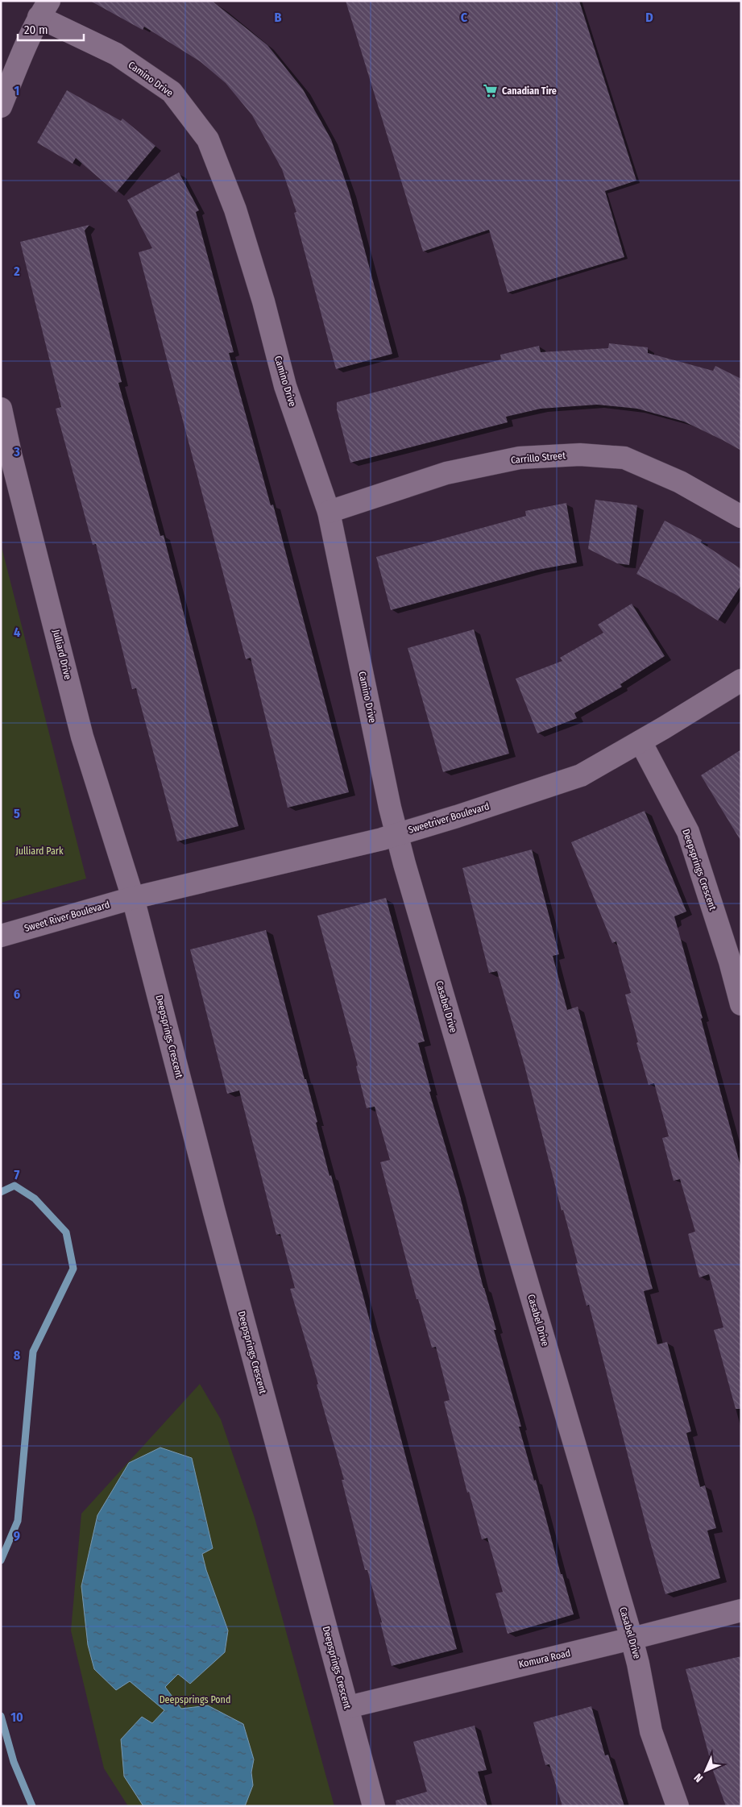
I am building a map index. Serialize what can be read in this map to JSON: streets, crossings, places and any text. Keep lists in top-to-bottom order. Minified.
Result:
{"streets":{"street":["Camino Drive","Carrillo Street","Julliard Drive","Sweetriver Boulevard","Deepsprings Crescent","Sweet River Boulevard","Casabel Drive","Komura Road"]},"crossings":[["Camino Drive","Carrillo Street"],["Camino Drive","Sweetriver Boulevard"],["Camino Drive","Casabel Drive"],["Julliard Drive","Sweetriver Boulevard"],["Julliard Drive","Deepsprings Crescent"],["Julliard Drive","Sweet River Boulevard"],["Sweetriver Boulevard","Deepsprings Crescent"],["Sweetriver Boulevard","Sweet River Boulevard"],["Sweetriver Boulevard","Casabel Drive"],["Deepsprings Crescent","Sweet River Boulevard"],["Deepsprings Crescent","Komura Road"],["Casabel Drive","Komura Road"]],"parks":["Julliard Park","Deepsprings Pond"],"places":{"supermarket":["Canadian Tire"]},"scale_bar":"20 m","north":"bottom left","grid":{"columns":["B","C","D"],"rows":["1","2","3","4","5","6","7","8","9","10"]}}
